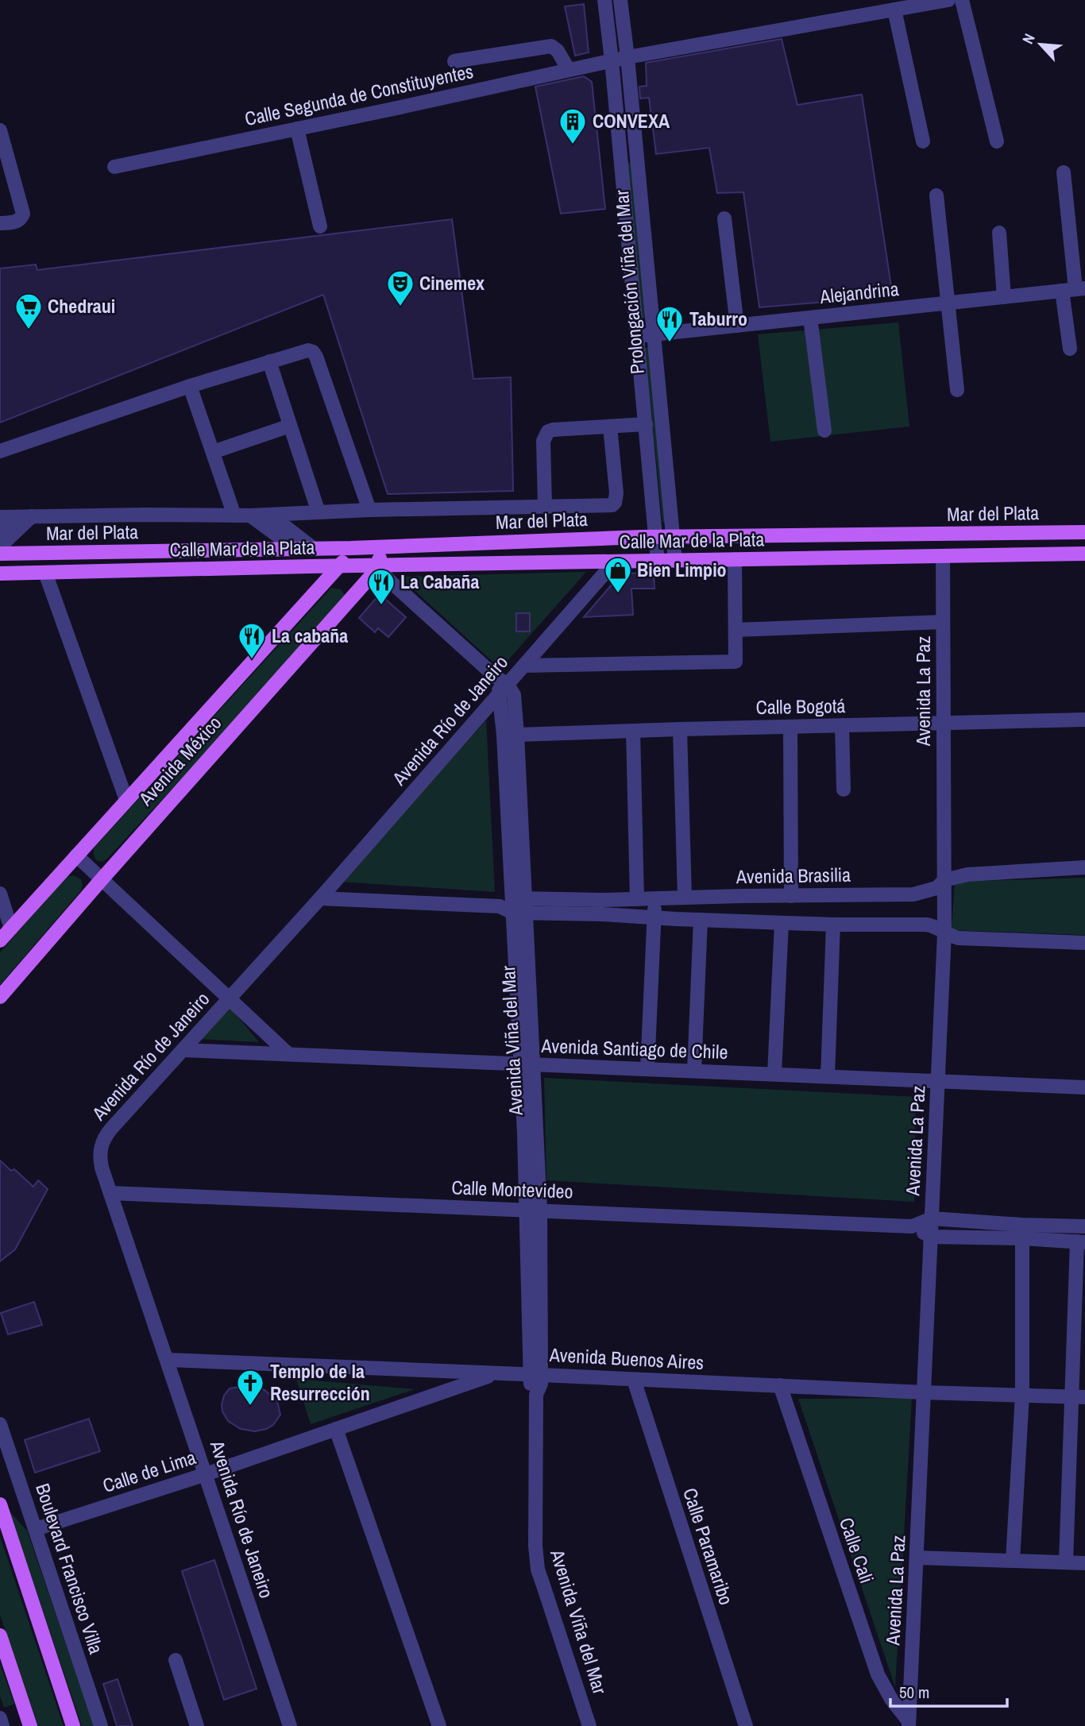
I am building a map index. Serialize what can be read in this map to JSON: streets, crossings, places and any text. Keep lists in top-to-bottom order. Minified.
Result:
{"streets":{"main road":["Mar del Plata","Calle Mar de la Plata","Avenida México"],"street":["Calle Segunda de Constituyentes","Prolongación Viña del Mar","Alejandrina","Avenida La Paz","Calle Bogotá","Avenida Río de Janeiro","Avenida Brasilia","Avenida Viña del Mar","Avenida Santiago de Chile","Calle Montevideo","Avenida Buenos Aires","Calle de Lima","Calle Paramaribo","Calle Cali","Boulevard Francisco Villa"]},"crossings":[["Calle Segunda de Constituyentes","Prolongación Viña del Mar"],["Prolongación Viña del Mar","Alejandrina"],["Prolongación Viña del Mar","Mar del Plata"],["Prolongación Viña del Mar","Calle Mar de la Plata"],["Mar del Plata","Avenida México"],["Calle Mar de la Plata","Avenida La Paz"],["Calle Mar de la Plata","Avenida Río de Janeiro"],["Calle Mar de la Plata","Avenida México"],["Avenida La Paz","Calle Bogotá"],["Avenida La Paz","Avenida Brasilia"],["Avenida La Paz","Avenida Santiago de Chile"],["Avenida La Paz","Calle Montevideo"],["Avenida La Paz","Avenida Buenos Aires"],["Avenida La Paz","Calle Cali"],["Calle Bogotá","Avenida Viña del Mar"],["Avenida Río de Janeiro","Avenida Viña del Mar"],["Avenida Río de Janeiro","Avenida Santiago de Chile"],["Avenida Río de Janeiro","Calle Montevideo"],["Avenida Río de Janeiro","Avenida Buenos Aires"],["Avenida Río de Janeiro","Calle de Lima"],["Avenida Brasilia","Avenida Viña del Mar"],["Avenida Viña del Mar","Avenida Santiago de Chile"],["Avenida Viña del Mar","Calle Montevideo"],["Avenida Viña del Mar","Avenida Buenos Aires"],["Avenida Buenos Aires","Calle de Lima"],["Avenida Buenos Aires","Calle Paramaribo"],["Avenida Buenos Aires","Calle Cali"],["Calle de Lima","Boulevard Francisco Villa"]],"places":{"building":["CONVEXA"],"theatre":["Cinemex"],"supermarket":["Chedraui"],"restaurant":["Taburro","La Cabaña","La cabaña"],"shop":["Bien Limpio"],"church":["Templo de la Resurrección"]},"scale_bar":"50 m","north":"top left"}
